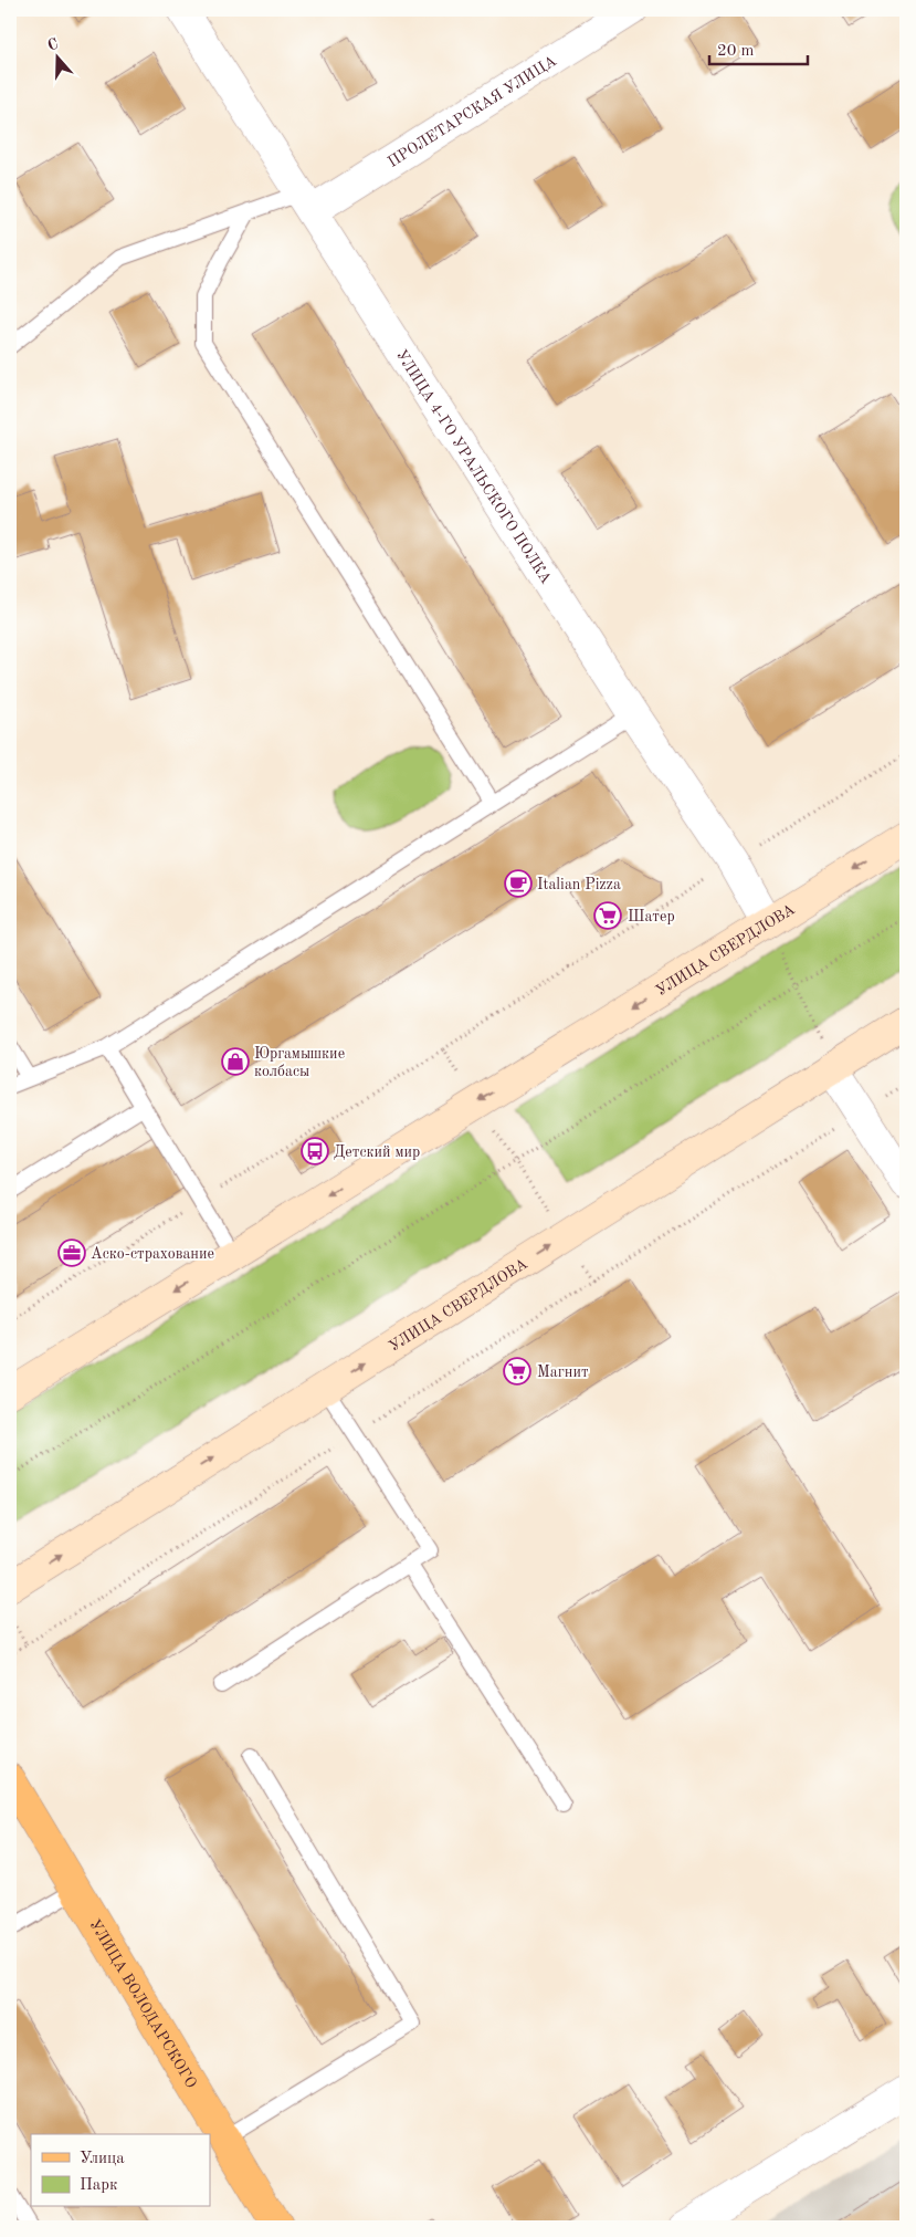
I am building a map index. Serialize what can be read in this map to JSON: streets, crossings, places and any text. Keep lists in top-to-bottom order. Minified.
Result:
{"streets":{"main road":["УЛИЦА СВЕРДЛОВА","УЛИЦА ВОЛОДАРСКОГО"],"street":["ПРОЛЕТАРСКАЯ УЛИЦА","УЛИЦА 4-ГО УРАЛЬСКОГО ПОЛКА"]},"crossings":[["ПРОЛЕТАРСКАЯ УЛИЦА","УЛИЦА 4-ГО УРАЛЬСКОГО ПОЛКА"],["УЛИЦА 4-ГО УРАЛЬСКОГО ПОЛКА","УЛИЦА СВЕРДЛОВА"]],"places":{"cafe":["Italian Pizza"],"supermarket":["Шатер","Магнит"],"shop":["Юргамышкие колбасы"],"bus stop":["Детский мир"],"office":["Аско-страхование"]},"legend":["Улица","Парк"],"scale_bar":"20 m","north":"top"}
